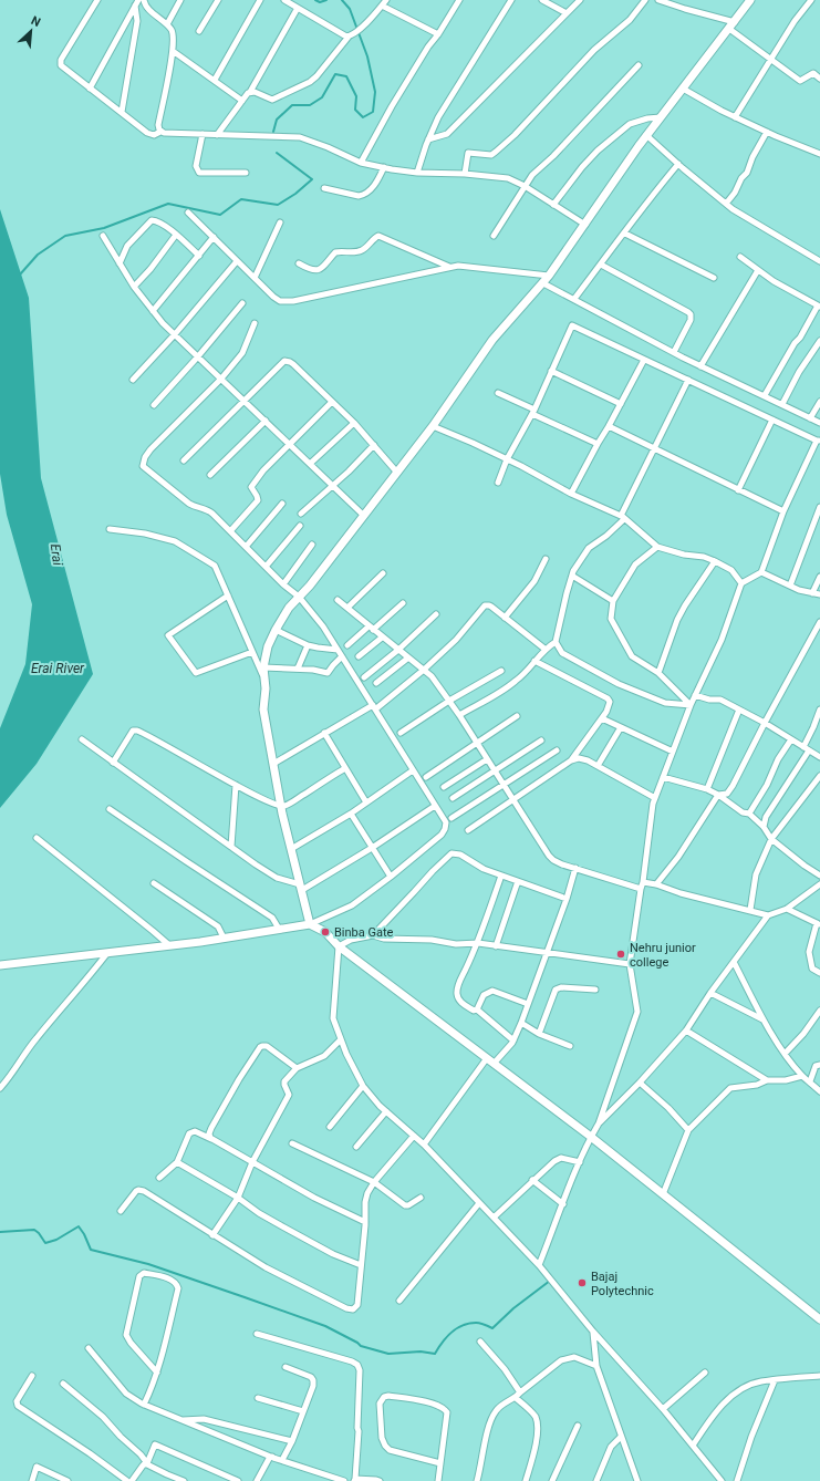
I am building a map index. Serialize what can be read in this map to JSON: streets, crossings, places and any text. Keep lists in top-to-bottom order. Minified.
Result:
{"water":["Erai","Erai River"],"places":["Binba Gate","Nehru junior college","Bajaj Polytechnic"],"north":"top right"}
